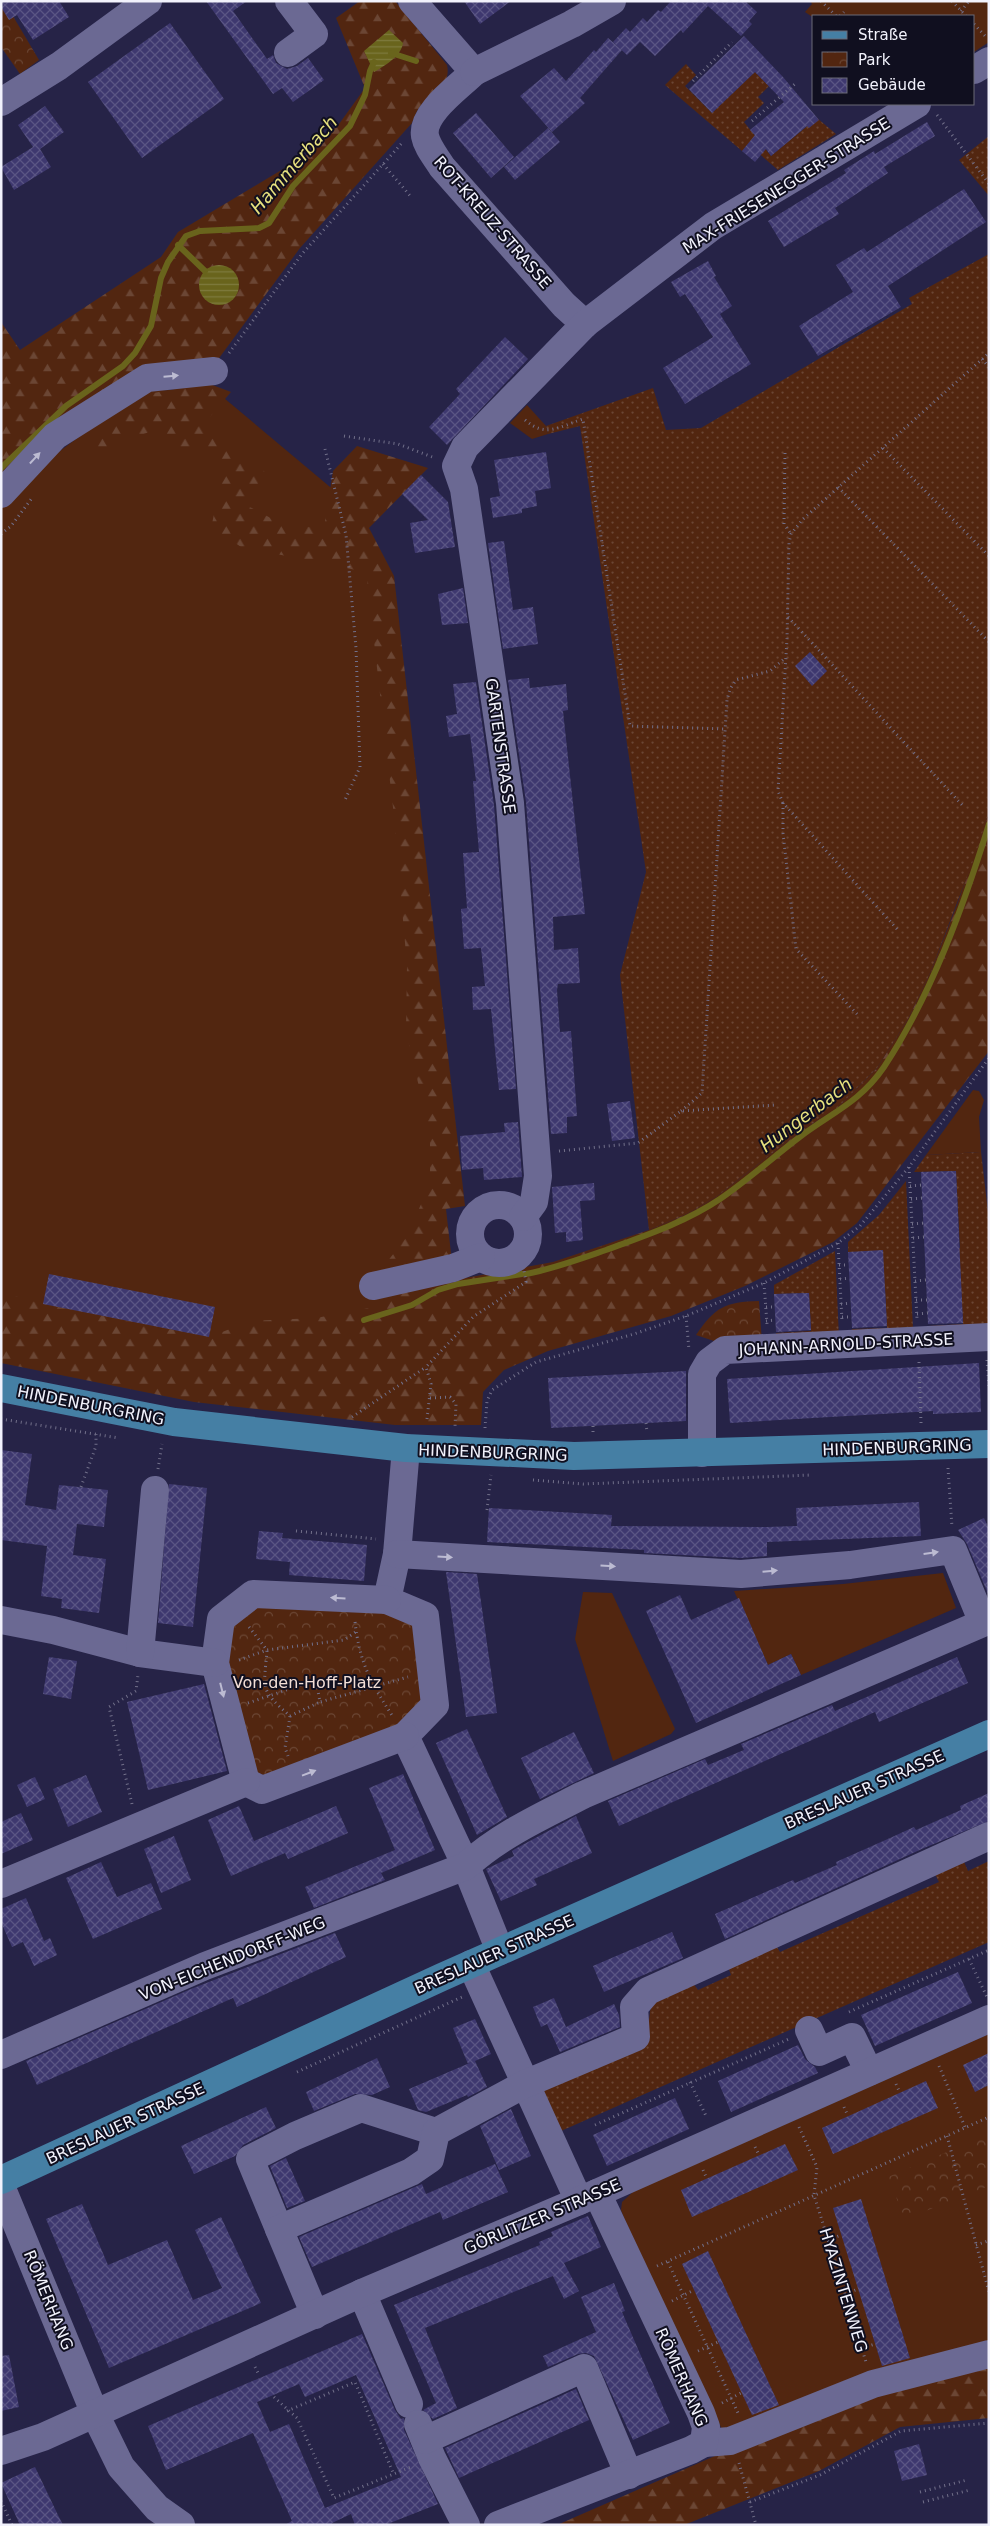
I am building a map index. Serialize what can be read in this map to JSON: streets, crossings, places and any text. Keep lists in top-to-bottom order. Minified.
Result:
{"streets":{"main road":["HINDENBURGRING","BRESLAUER STRASSE"],"street":["MAX-FRIESENEGGER-STRASSE","ROT-KREUZ-STRASSE","GARTENSTRASSE","JOHANN-ARNOLD-STRASSE","VON-EICHENDORFF-WEG","GÖRLITZER STRASSE","RÖMERHANG"],"path":["HYAZINTENWEG"]},"crossings":[["MAX-FRIESENEGGER-STRASSE","ROT-KREUZ-STRASSE"],["JOHANN-ARNOLD-STRASSE","HINDENBURGRING"],["BRESLAUER STRASSE","RÖMERHANG"],["GÖRLITZER STRASSE","RÖMERHANG"]],"water":["Hammerbach","Hungerbach"],"parks":["Von-den-Hoff-Platz"],"legend":["Straße","Park","Gebäude"]}
